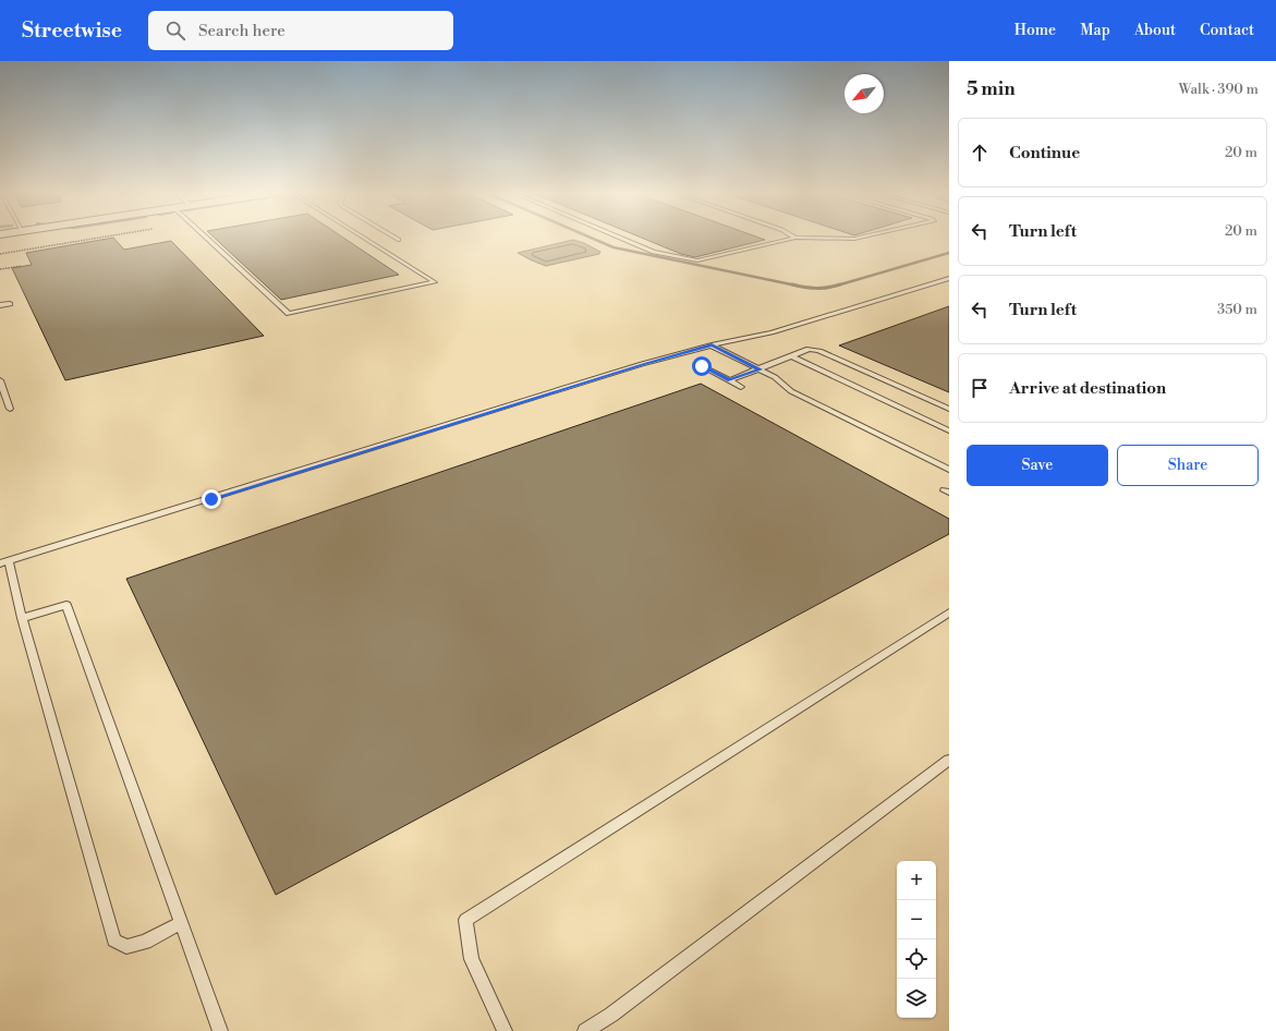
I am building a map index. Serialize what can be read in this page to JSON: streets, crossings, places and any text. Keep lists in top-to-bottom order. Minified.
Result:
{"north":"bottom left","page":{"header":"Streetwise","search":"Search here","nav":["Home","Map","About","Contact"],"heading":["5 min","Walk · 390 m"],"list":[["Continue","20 m"],["Turn left","20 m"],["Turn left","350 m"],"Arrive at destination"],"buttons":["Save","Share"],"map_buttons":["+","−"]}}
